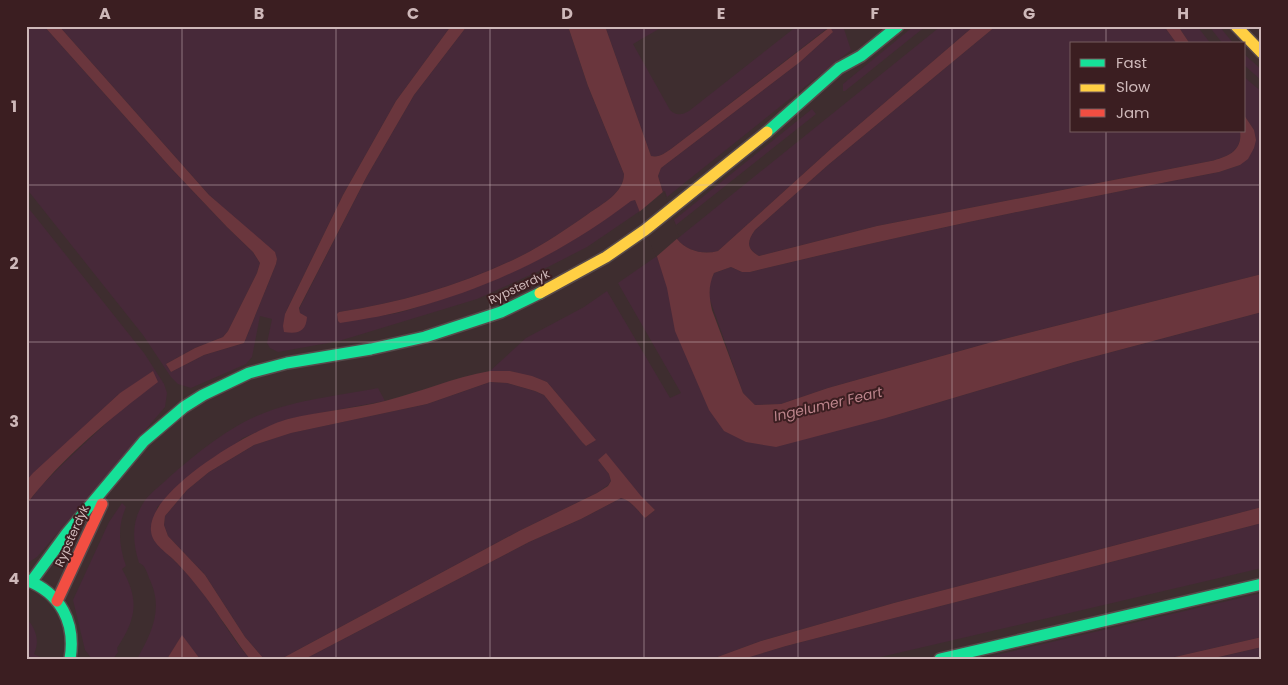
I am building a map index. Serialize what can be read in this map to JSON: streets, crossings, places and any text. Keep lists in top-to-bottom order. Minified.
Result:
{"streets":{"main road":["Rypsterdyk"]},"water":["Ingelumer Feart"],"legend":["Fast","Slow","Jam"],"grid":{"columns":["A","B","C","D","E","F","G","H"],"rows":["1","2","3","4"]}}
